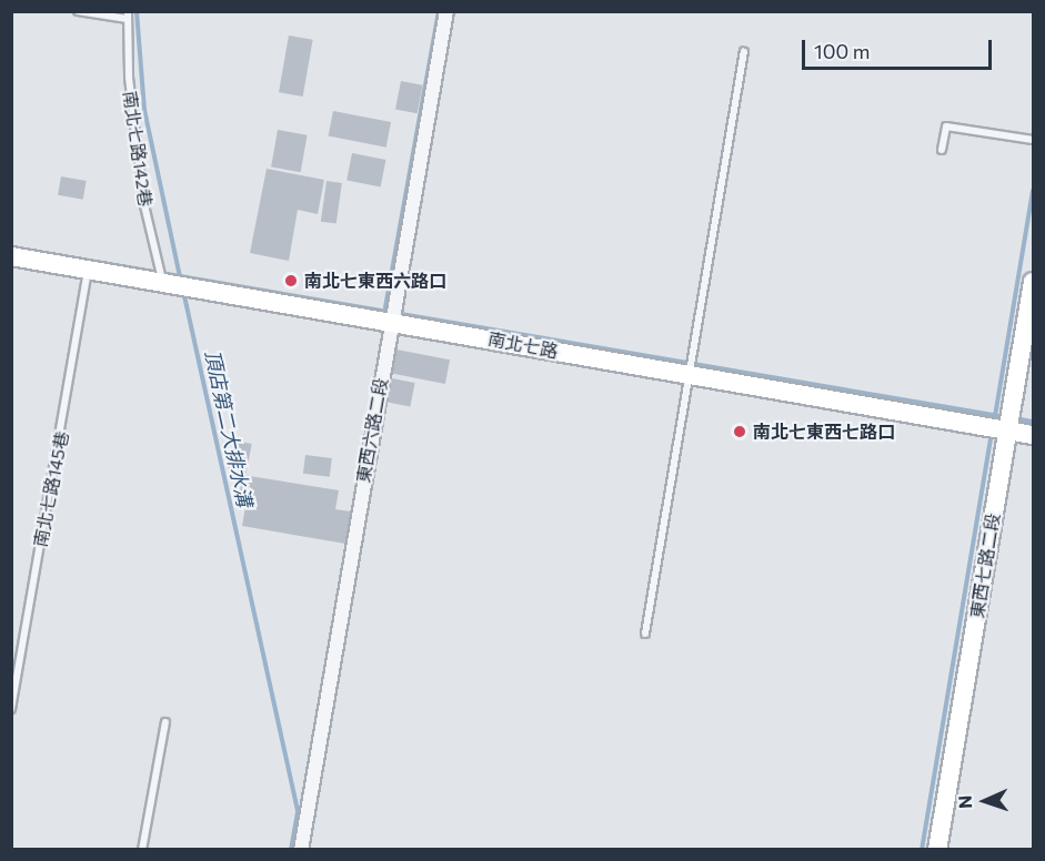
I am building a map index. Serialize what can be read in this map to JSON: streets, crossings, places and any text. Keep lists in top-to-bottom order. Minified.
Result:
{"streets":{"street":["南北七路","東西六路二段","東西七路二段"],"lane":["南北七路142巷","南北七路145巷"]},"crossings":[["南北七路142巷","南北七路"],["南北七路","東西六路二段"],["南北七路","南北七路145巷"],["南北七路","東西七路二段"]],"water":["頂店第二大排水溝"],"places":["南北七東西六路口","南北七東西七路口"],"scale_bar":"100 m","north":"left"}
